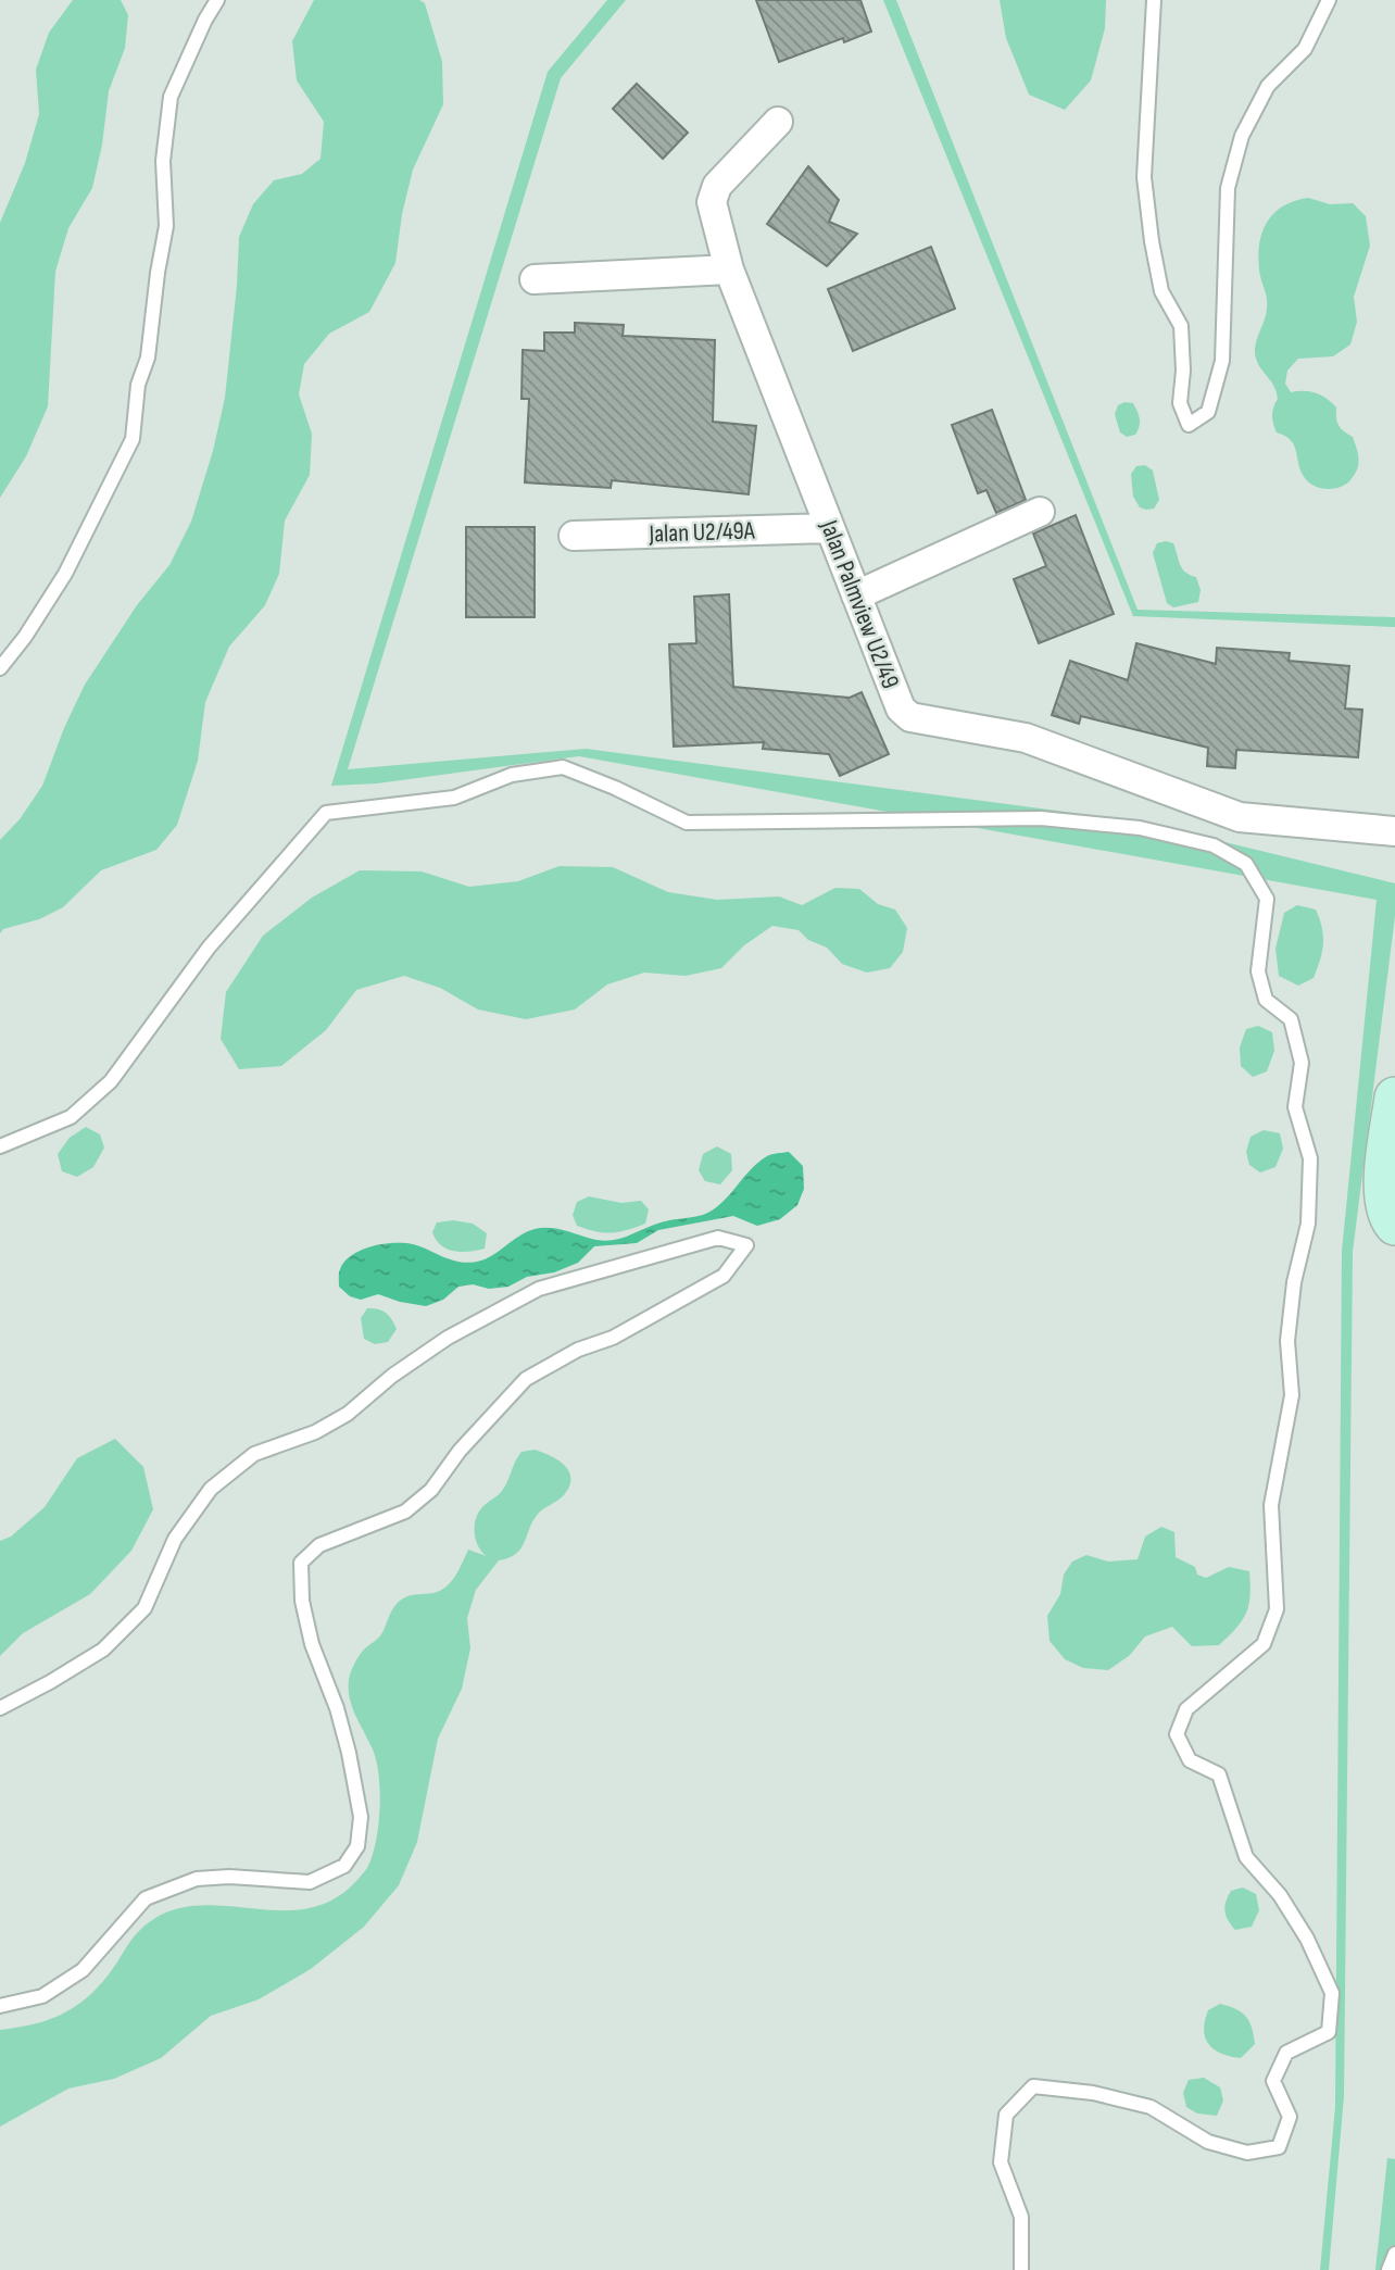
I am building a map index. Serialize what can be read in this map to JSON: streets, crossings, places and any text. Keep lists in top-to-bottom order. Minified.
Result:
{"streets":{"street":["Jalan U2/49A","Jalan Palmview U2/49"]},"crossings":[["Jalan U2/49A","Jalan Palmview U2/49"]]}
